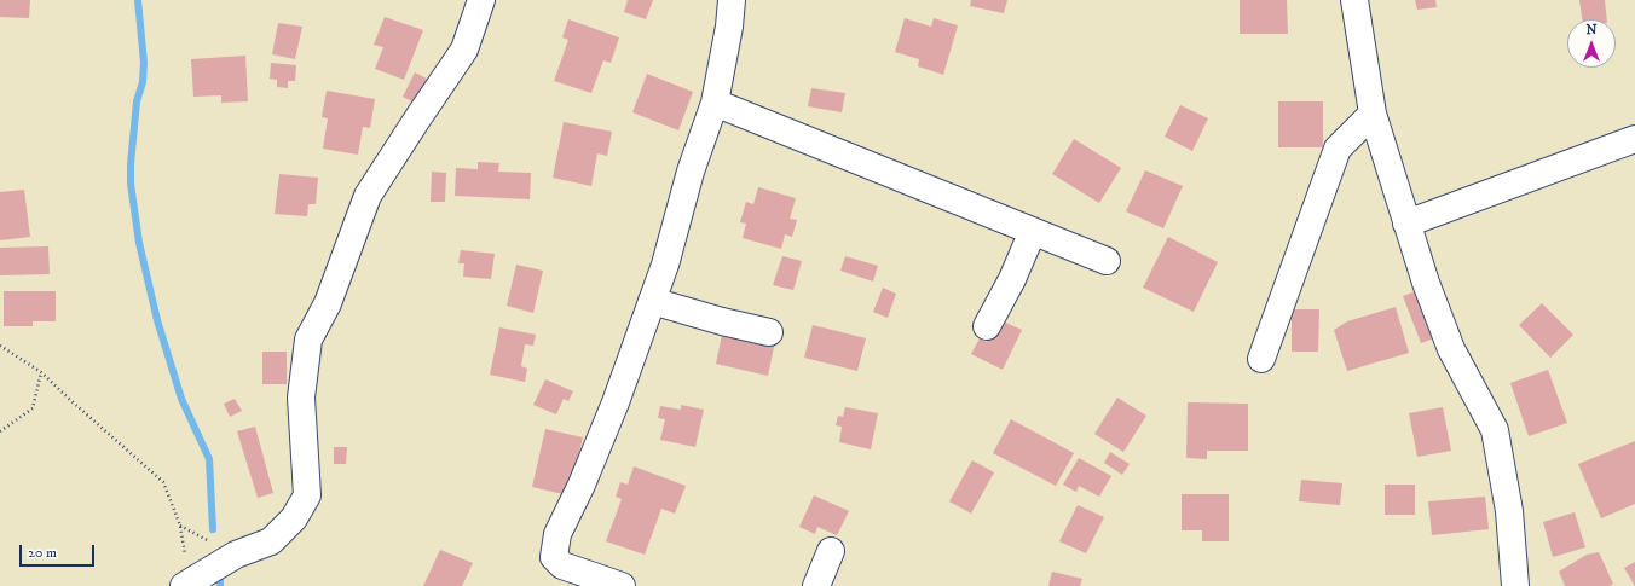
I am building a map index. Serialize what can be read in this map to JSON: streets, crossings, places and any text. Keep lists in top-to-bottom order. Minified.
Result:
{"scale_bar":"20 m","north":"top"}
